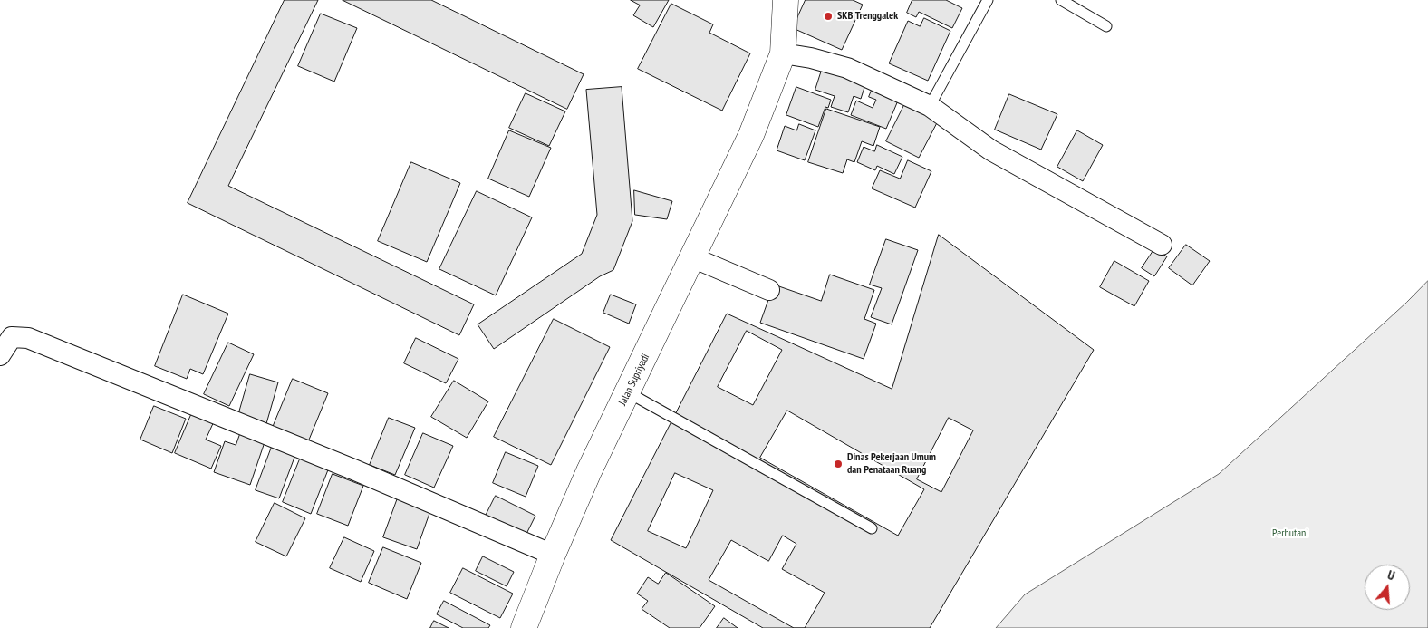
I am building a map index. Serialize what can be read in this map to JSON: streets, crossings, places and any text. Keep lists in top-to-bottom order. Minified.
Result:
{"streets":{"main road":["Jalan Supriyadi"]},"parks":["Perhutani"],"places":["SKB Trenggalek","Dinas Pekerjaan Umum dan Penataan Ruang"],"north":"top"}
